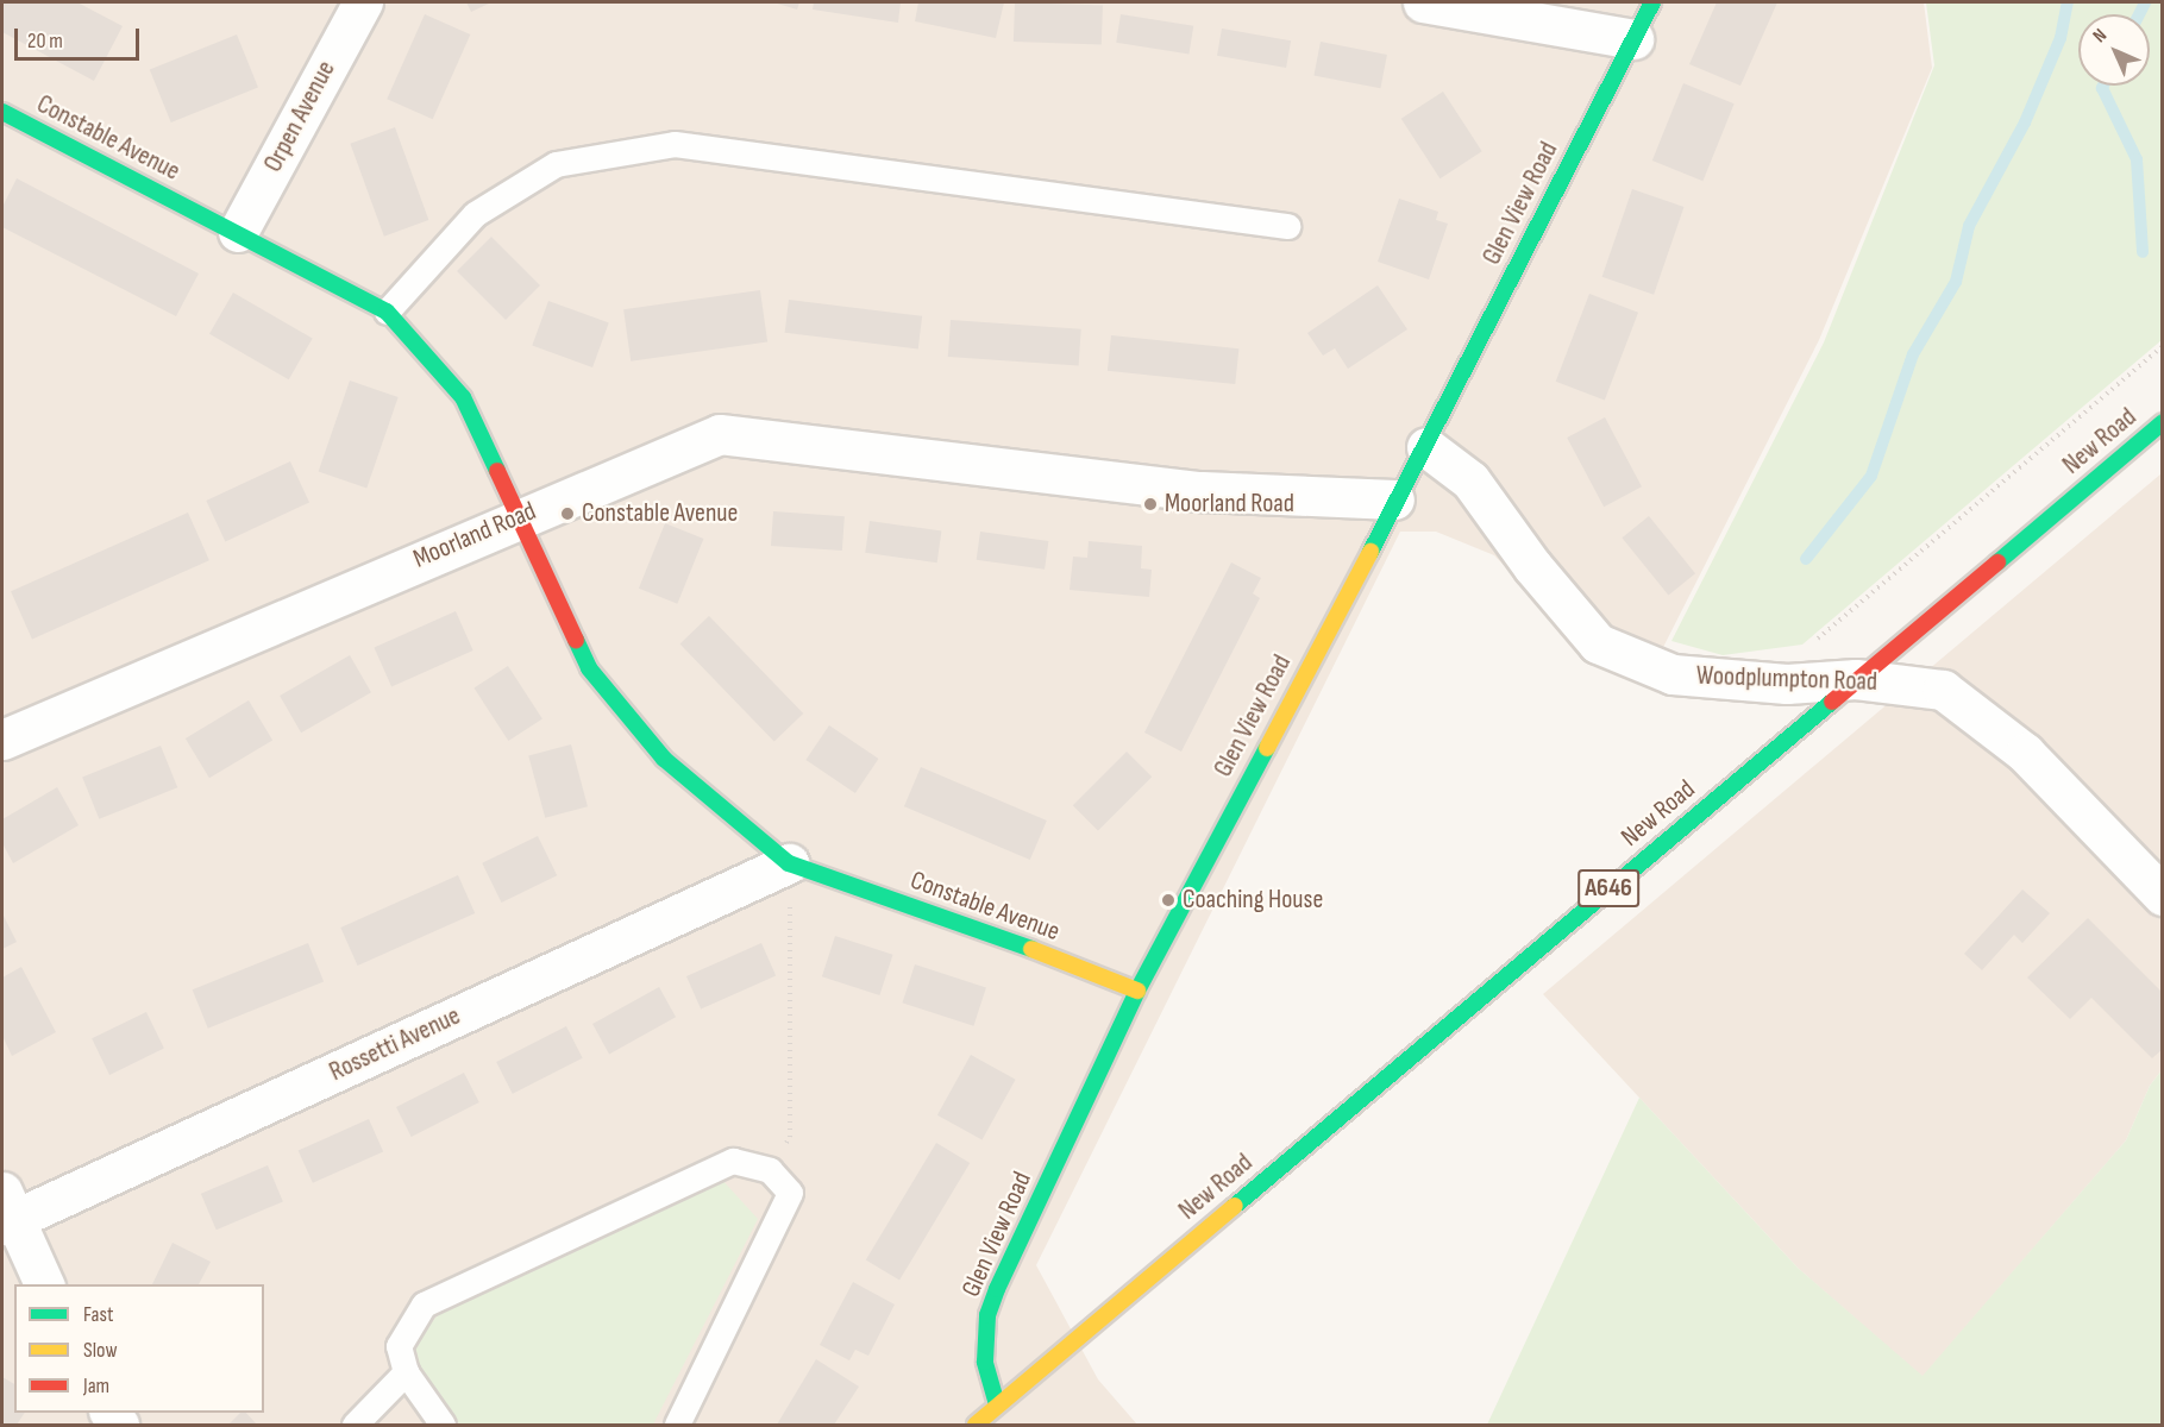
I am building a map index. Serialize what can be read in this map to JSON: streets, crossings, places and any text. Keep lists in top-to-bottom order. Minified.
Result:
{"streets":{"main road":["Constable Avenue","Glen View Road","New Road","A646"],"street":["Orpen Avenue","Moorland Road","Woodplumpton Road","Rossetti Avenue"]},"crossings":[["Orpen Avenue","Constable Avenue"],["Constable Avenue","Glen View Road"],["Constable Avenue","Moorland Road"],["Constable Avenue","Rossetti Avenue"],["Glen View Road","New Road"],["Glen View Road","Moorland Road"],["Glen View Road","Woodplumpton Road"],["Glen View Road","A646"],["New Road","Woodplumpton Road"],["New Road","A646"]],"places":["Moorland Road","Constable Avenue","Coaching House"],"legend":["Fast","Slow","Jam"],"scale_bar":"20 m","north":"top left"}
